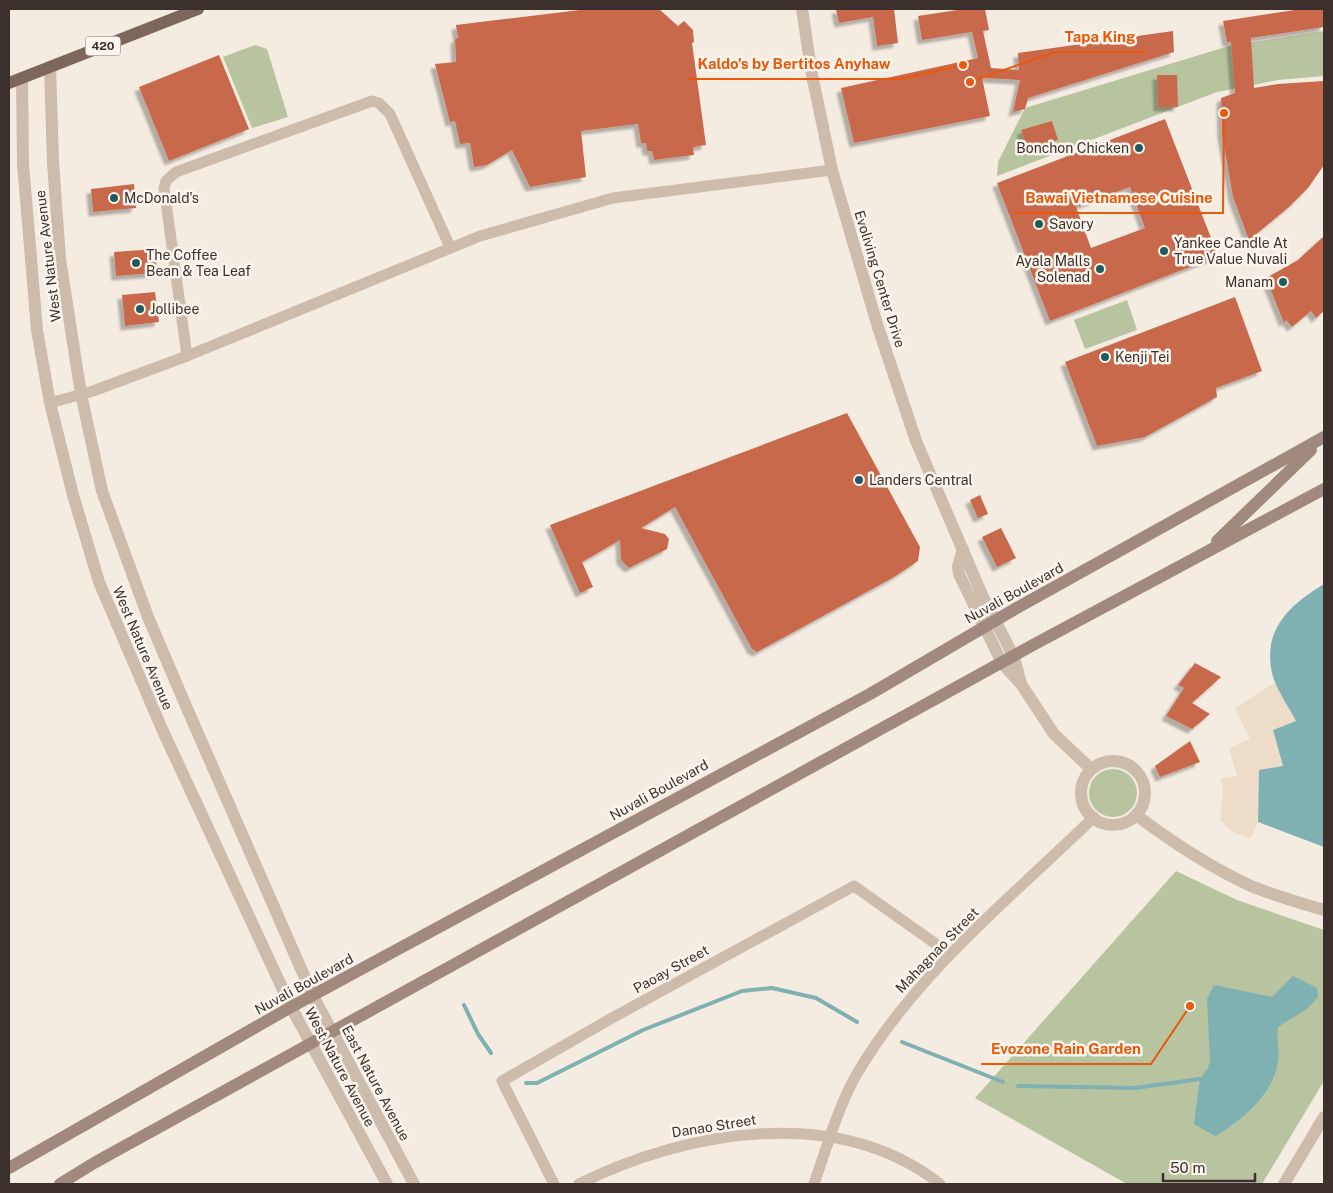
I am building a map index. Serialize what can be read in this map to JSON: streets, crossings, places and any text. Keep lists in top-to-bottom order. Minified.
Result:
{"streets":{"main road":["420","Nuvali Boulevard"],"street":["West Nature Avenue","Evoliving Center Drive","Mahagnao Street","Paoay Street","East Nature Avenue","Danao Street"]},"crossings":[["420","West Nature Avenue"],["West Nature Avenue","Nuvali Boulevard"],["West Nature Avenue","East Nature Avenue"],["Evoliving Center Drive","Nuvali Boulevard"],["Evoliving Center Drive","Mahagnao Street"],["Nuvali Boulevard","East Nature Avenue"],["Mahagnao Street","Paoay Street"],["Mahagnao Street","Danao Street"]],"places":["Kaldo's by Bertitos Anyhaw","Tapa King","Bawai Vietnamese Cuisine","Bonchon Chicken","McDonald's","Savory","Yankee Candle At True Value Nuvali","The Coffee Bean & Tea Leaf","Ayala Malls Solenad","Manam","Jollibee","Kenji Tei","Landers Central","Evozone Rain Garden"],"scale_bar":"50 m"}
